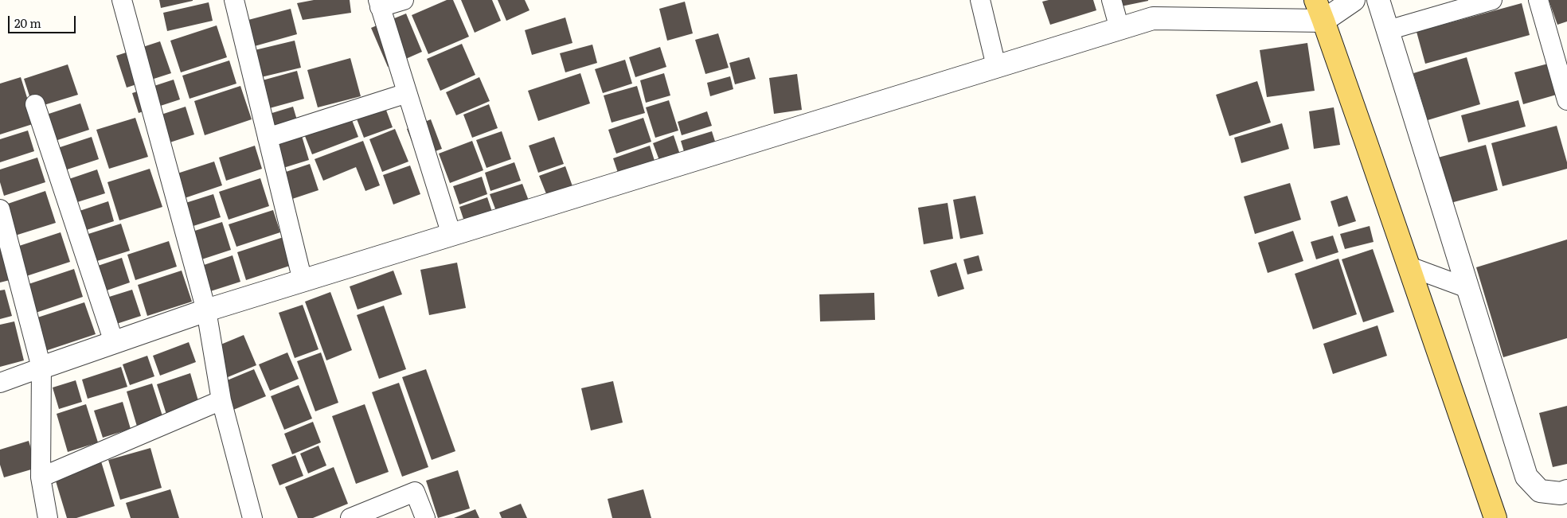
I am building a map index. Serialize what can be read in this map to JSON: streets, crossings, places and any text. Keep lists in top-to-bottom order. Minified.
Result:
{"scale_bar":"20 m"}
